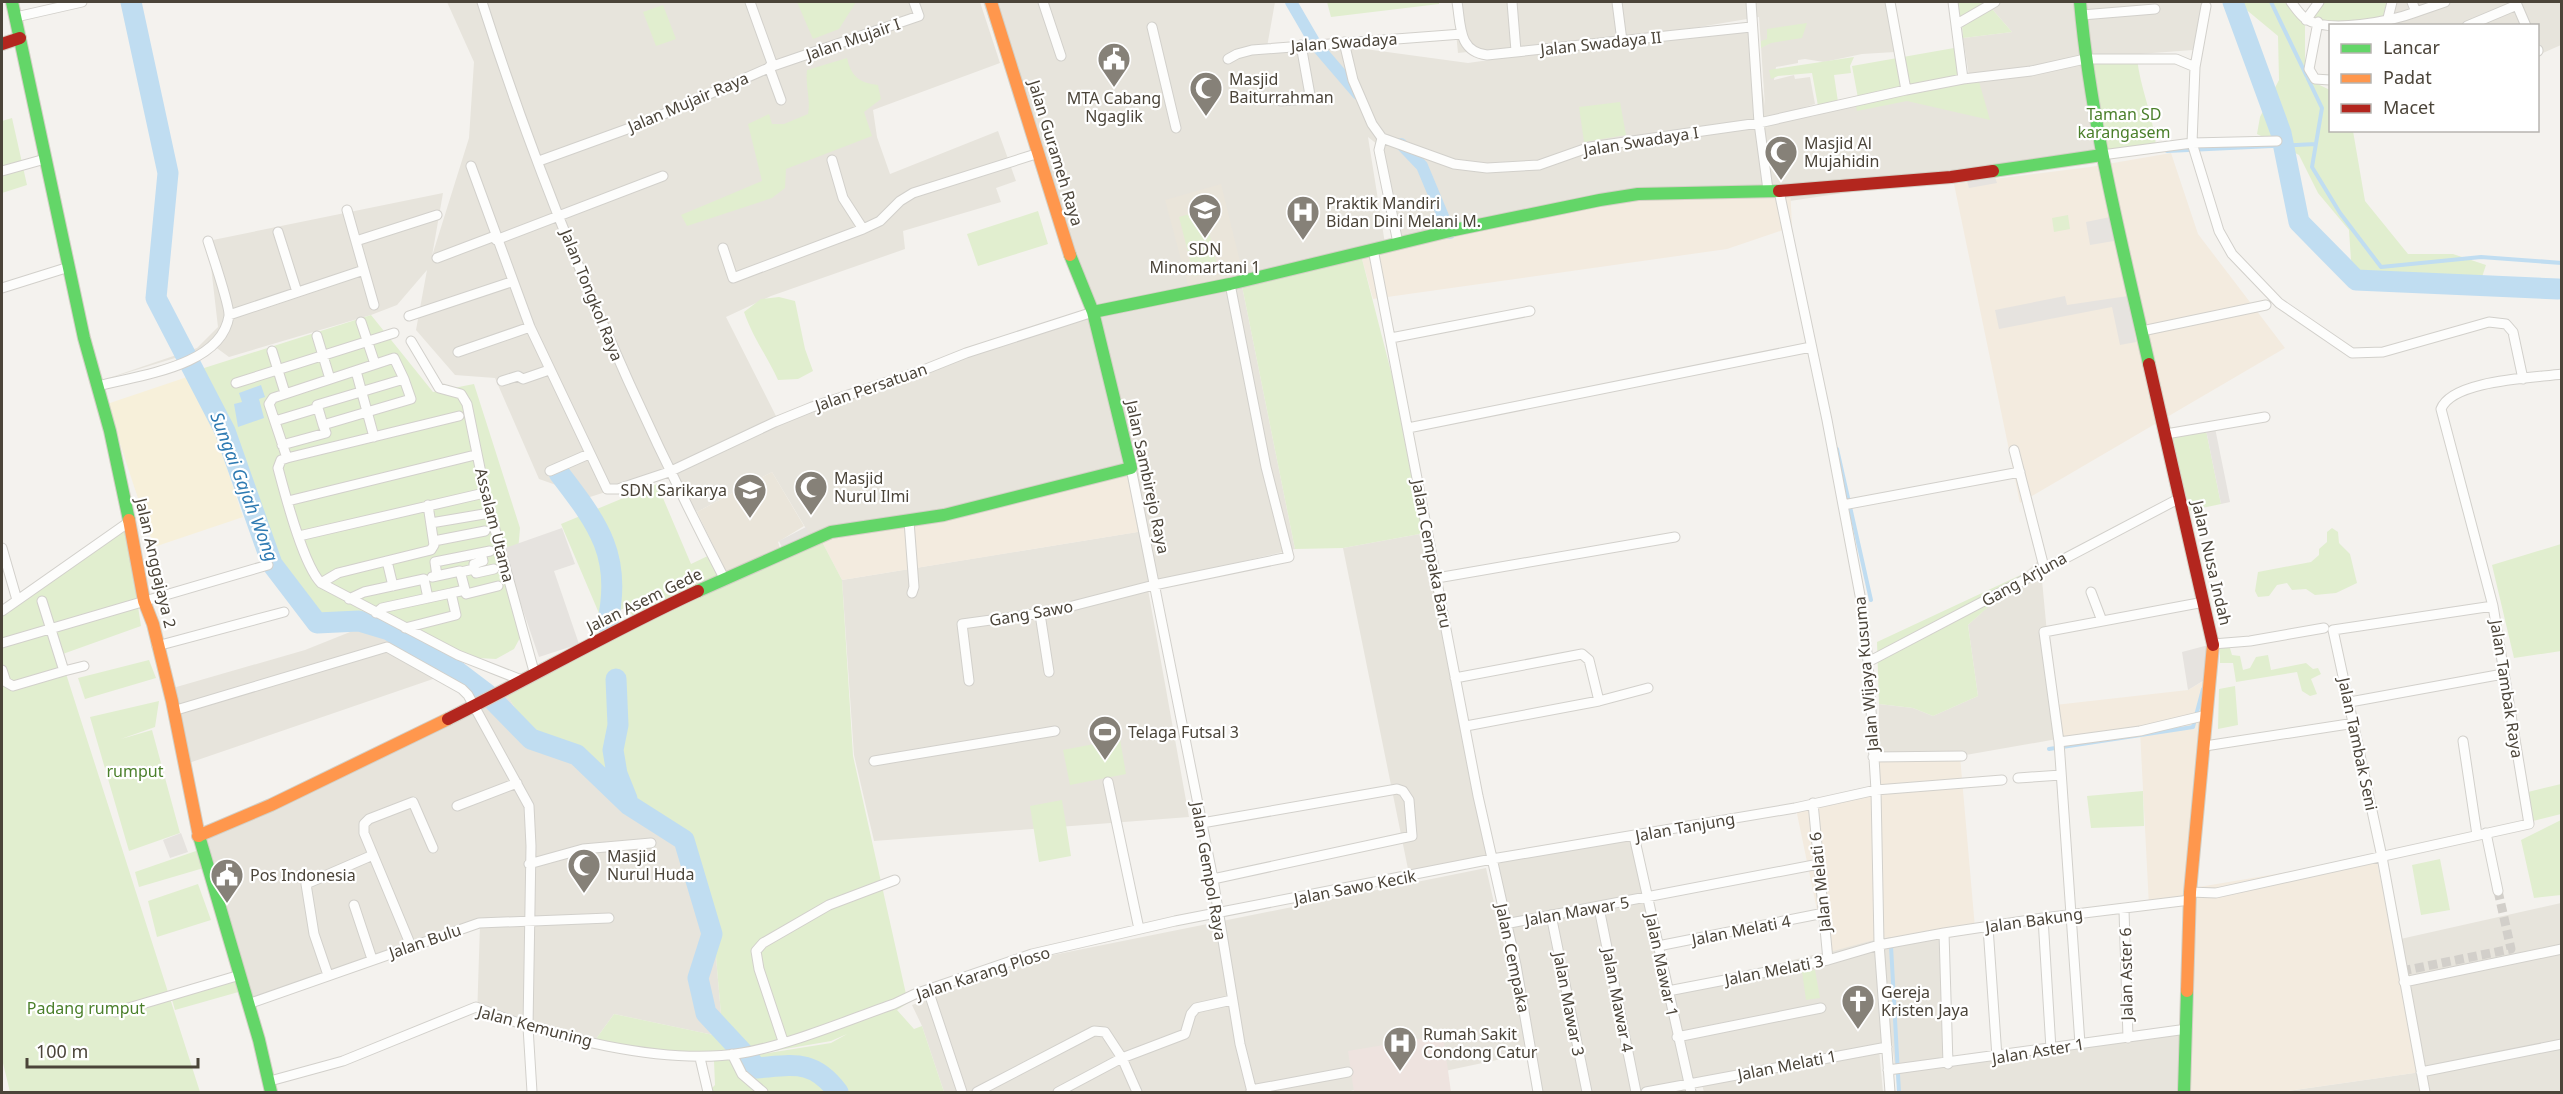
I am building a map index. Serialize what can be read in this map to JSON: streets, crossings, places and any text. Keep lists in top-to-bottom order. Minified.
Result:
{"streets":{"street":["Jalan Mujair I","Jalan Swadaya","Jalan Swadaya II","Jalan Mujair Raya","Jalan Swadaya I","Jalan Gurameh Raya","Jalan Tongkol Raya","Jalan Persatuan","Jalan Sambirejo Raya","Assalam Utama","Jalan Cempaka Baru","Jalan Anggajaya 2","Jalan Nusa Indah","Gang Arjuna","Jalan Asem Gede","Gang Sawo","Jalan Wijaya Kusuma","Jalan Tambak Raya","Jalan Tambak Seni","Jalan Tanjung","Jalan Gempol Raya","Jalan Melati 6","Jalan Sawo Kecik","Jalan Mawar 5","Jalan Bakung","Jalan Melati 4","Jalan Bulu","Jalan Cempaka","Jalan Mawar 1","Jalan Melati 3","Jalan Karang Ploso","Jalan Aster 6","Jalan Mawar 4","Jalan Mawar 3","Jalan Kemuning","Jalan Aster 1","Jalan Melati 1"]},"crossings":[["Jalan Mujair I","Jalan Mujair Raya"],["Jalan Swadaya","Jalan Swadaya II"],["Jalan Swadaya II","Jalan Wijaya Kusuma"],["Jalan Mujair Raya","Jalan Tongkol Raya"],["Jalan Swadaya I","Jalan Nusa Indah"],["Jalan Swadaya I","Jalan Wijaya Kusuma"],["Jalan Gurameh Raya","Jalan Persatuan"],["Jalan Gurameh Raya","Jalan Sambirejo Raya"],["Jalan Tongkol Raya","Jalan Persatuan"],["Jalan Tongkol Raya","Jalan Asem Gede"],["Jalan Persatuan","Jalan Sambirejo Raya"],["Jalan Sambirejo Raya","Jalan Asem Gede"],["Jalan Sambirejo Raya","Gang Sawo"],["Jalan Sambirejo Raya","Jalan Gempol Raya"],["Assalam Utama","Jalan Asem Gede"],["Jalan Cempaka Baru","Jalan Tanjung"],["Jalan Cempaka Baru","Jalan Sawo Kecik"],["Jalan Cempaka Baru","Jalan Cempaka"],["Jalan Anggajaya 2","Jalan Asem Gede"],["Jalan Anggajaya 2","Jalan Bulu"],["Jalan Anggajaya 2","Jalan Kemuning"],["Jalan Nusa Indah","Gang Arjuna"],["Jalan Nusa Indah","Jalan Tambak Raya"],["Jalan Nusa Indah","Jalan Bakung"],["Jalan Nusa Indah","Jalan Aster 1"],["Gang Arjuna","Jalan Wijaya Kusuma"],["Jalan Wijaya Kusuma","Jalan Tanjung"],["Jalan Wijaya Kusuma","Jalan Bakung"],["Jalan Wijaya Kusuma","Jalan Melati 3"],["Jalan Wijaya Kusuma","Jalan Aster 1"],["Jalan Wijaya Kusuma","Jalan Melati 1"],["Jalan Tambak Raya","Jalan Tambak Seni"],["Jalan Tambak Raya","Jalan Bakung"],["Jalan Tanjung","Jalan Melati 6"],["Jalan Tanjung","Jalan Sawo Kecik"],["Jalan Tanjung","Jalan Cempaka"],["Jalan Tanjung","Jalan Mawar 1"],["Jalan Gempol Raya","Jalan Sawo Kecik"],["Jalan Gempol Raya","Jalan Karang Ploso"],["Jalan Melati 6","Jalan Mawar 5"],["Jalan Melati 6","Jalan Melati 4"],["Jalan Melati 6","Jalan Melati 3"],["Jalan Sawo Kecik","Jalan Cempaka"],["Jalan Sawo Kecik","Jalan Karang Ploso"],["Jalan Mawar 5","Jalan Cempaka"],["Jalan Mawar 5","Jalan Mawar 1"],["Jalan Mawar 5","Jalan Mawar 4"],["Jalan Mawar 5","Jalan Mawar 3"],["Jalan Bakung","Jalan Melati 3"],["Jalan Bakung","Jalan Aster 6"],["Jalan Melati 4","Jalan Mawar 1"],["Jalan Mawar 1","Jalan Melati 3"],["Jalan Mawar 1","Jalan Melati 1"],["Jalan Karang Ploso","Jalan Kemuning"],["Jalan Aster 6","Jalan Aster 1"]],"water":["Sungai Gajah Wong"],"parks":["Taman SD karangasem","rumput","Padang rumput"],"places":{"public building":["MTA Cabang Ngaglik","Pos Indonesia"],"mosque":["Masjid Baiturrahman","Masjid Al Mujahidin","Masjid Nurul Ilmi","Masjid Nurul Huda"],"school or university":["SDN Minomartani 1","SDN Sarikarya"],"hospital":["Praktik Mandiri Bidan Dini Melani M.","Rumah Sakit Condong Catur"],"sports":["Telaga Futsal 3"],"church":["Gereja Kristen Jaya"]},"legend":["Lancar","Padat","Macet"],"scale_bar":"100 m"}
